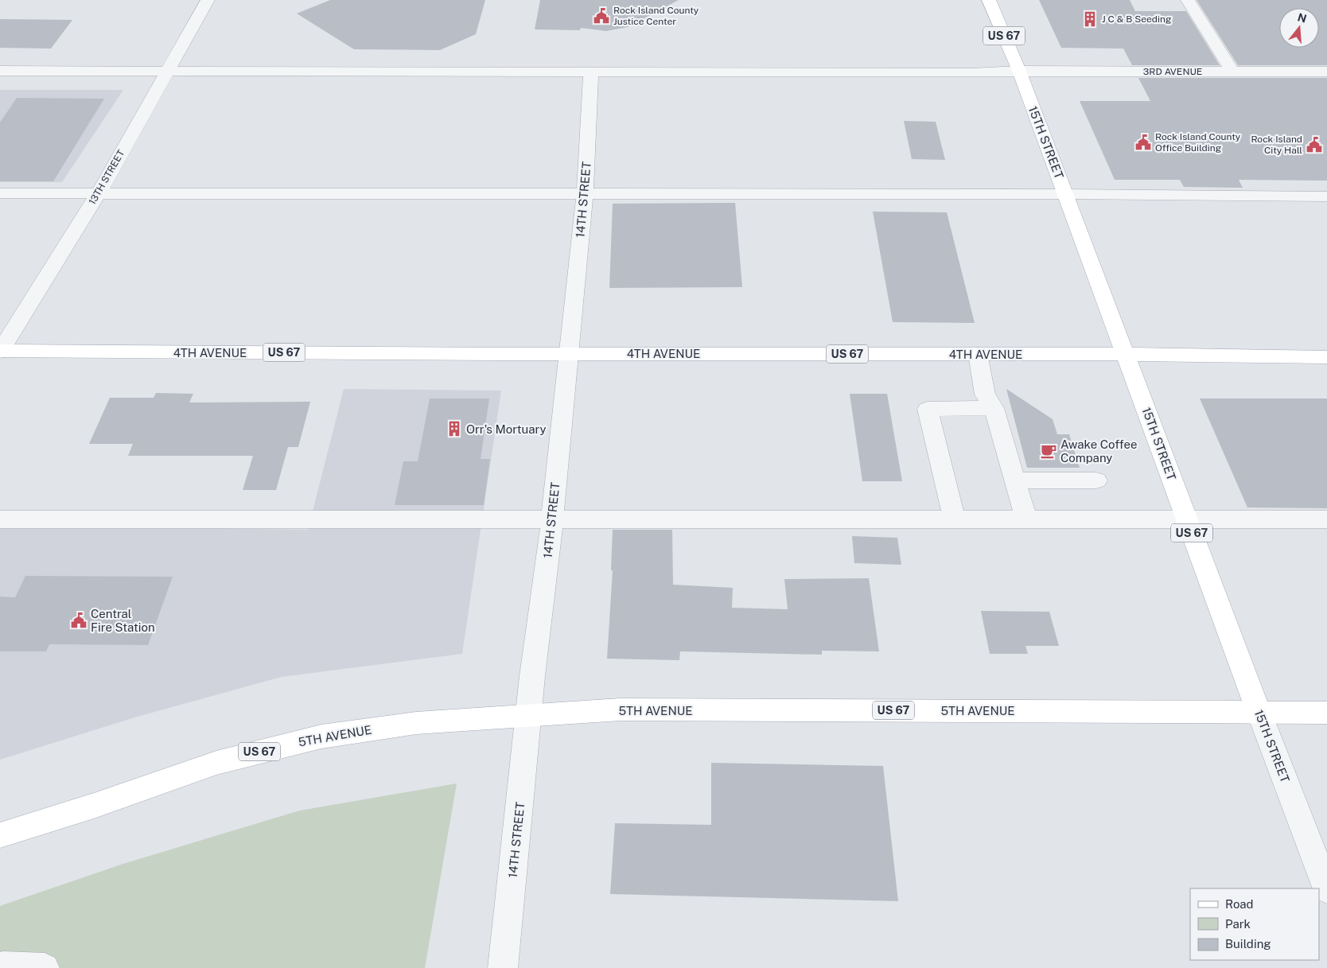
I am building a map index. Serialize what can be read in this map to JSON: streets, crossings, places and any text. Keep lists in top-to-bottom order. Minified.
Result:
{"streets":{"main road":["US 67","15TH STREET","4TH AVENUE","5TH AVENUE"],"street":["3RD AVENUE","13TH STREET","14TH STREET"]},"crossings":[["3RD AVENUE","15TH STREET"],["3RD AVENUE","13TH STREET"],["3RD AVENUE","14TH STREET"],["15TH STREET","4TH AVENUE"],["15TH STREET","5TH AVENUE"],["13TH STREET","4TH AVENUE"],["14TH STREET","4TH AVENUE"],["14TH STREET","5TH AVENUE"]],"places":{"public building":["Rock Island County Justice Center","Rock Island County Office Building","Rock Island City Hall","Central Fire Station"],"building":["J C & B Seeding","Orr's Mortuary"],"cafe":["Awake Coffee Company"]},"legend":["Road","Park","Building"],"north":"top"}
